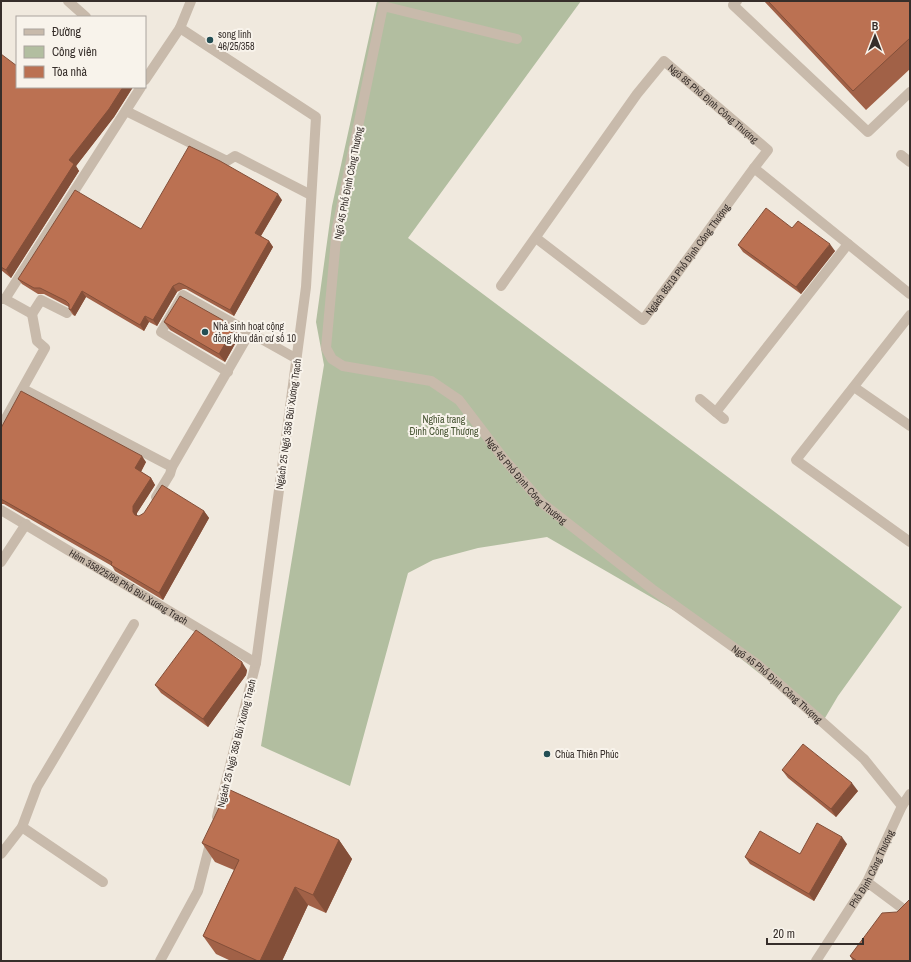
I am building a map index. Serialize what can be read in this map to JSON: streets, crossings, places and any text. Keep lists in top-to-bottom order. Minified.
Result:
{"streets":{"street":["Ngõ 85 Phố Định Công Thượng","Ngõ 45 Phố Định Công Thượng","Ngách 85/19 Phố Định Công Thượng","Ngách 25 Ngõ 358 Bùi Xương Trạch","Hẻm 358/25/86 Phố Bùi Xương Trạch","Phố Định Công Thượng"]},"crossings":[["Ngõ 85 Phố Định Công Thượng","Ngách 85/19 Phố Định Công Thượng"],["Ngõ 45 Phố Định Công Thượng","Phố Định Công Thượng"],["Ngách 25 Ngõ 358 Bùi Xương Trạch","Hẻm 358/25/86 Phố Bùi Xương Trạch"]],"parks":["Nghĩa trang Định Công Thượng"],"places":["song linh 46/25/358","Nhà sinh hoạt cộng đồng khu dân cư số 10","Chùa Thiên Phúc"],"legend":["Đường","Công viên","Tòa nhà"],"scale_bar":"20 m","north":"top"}
